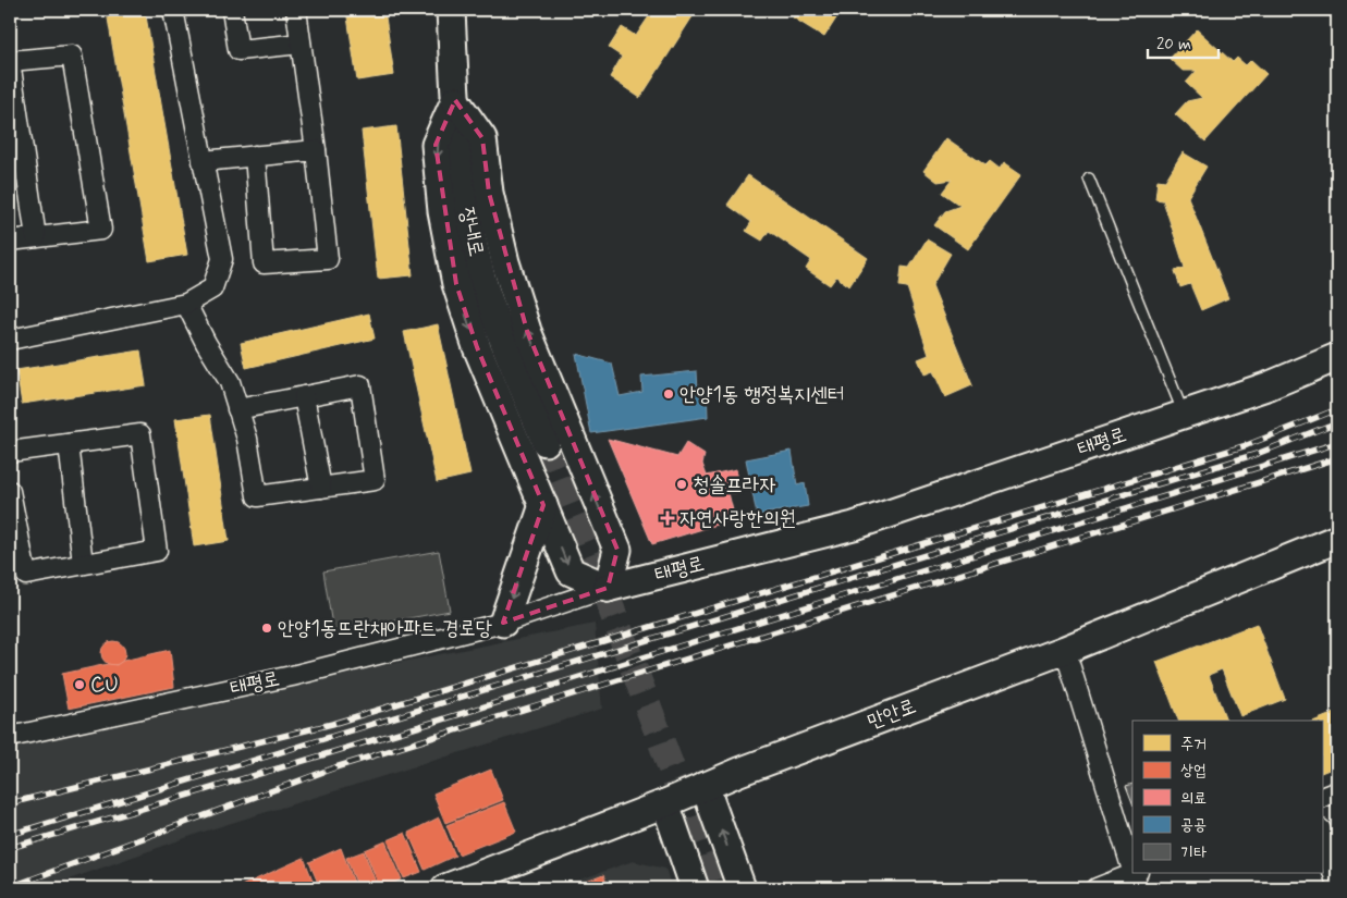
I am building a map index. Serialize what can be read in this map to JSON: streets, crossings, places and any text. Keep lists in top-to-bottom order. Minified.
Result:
{"streets":{"street":["장내로","태평로","만안로"]},"places":{"other":["안양1동 행정복지센터","청솔프라자","안양1동뜨란채아파트 경로당","CU"],"health":["자연사랑한의원"]},"legend":["주거","상업","의료","공공","기타"],"scale_bar":"20 m"}
